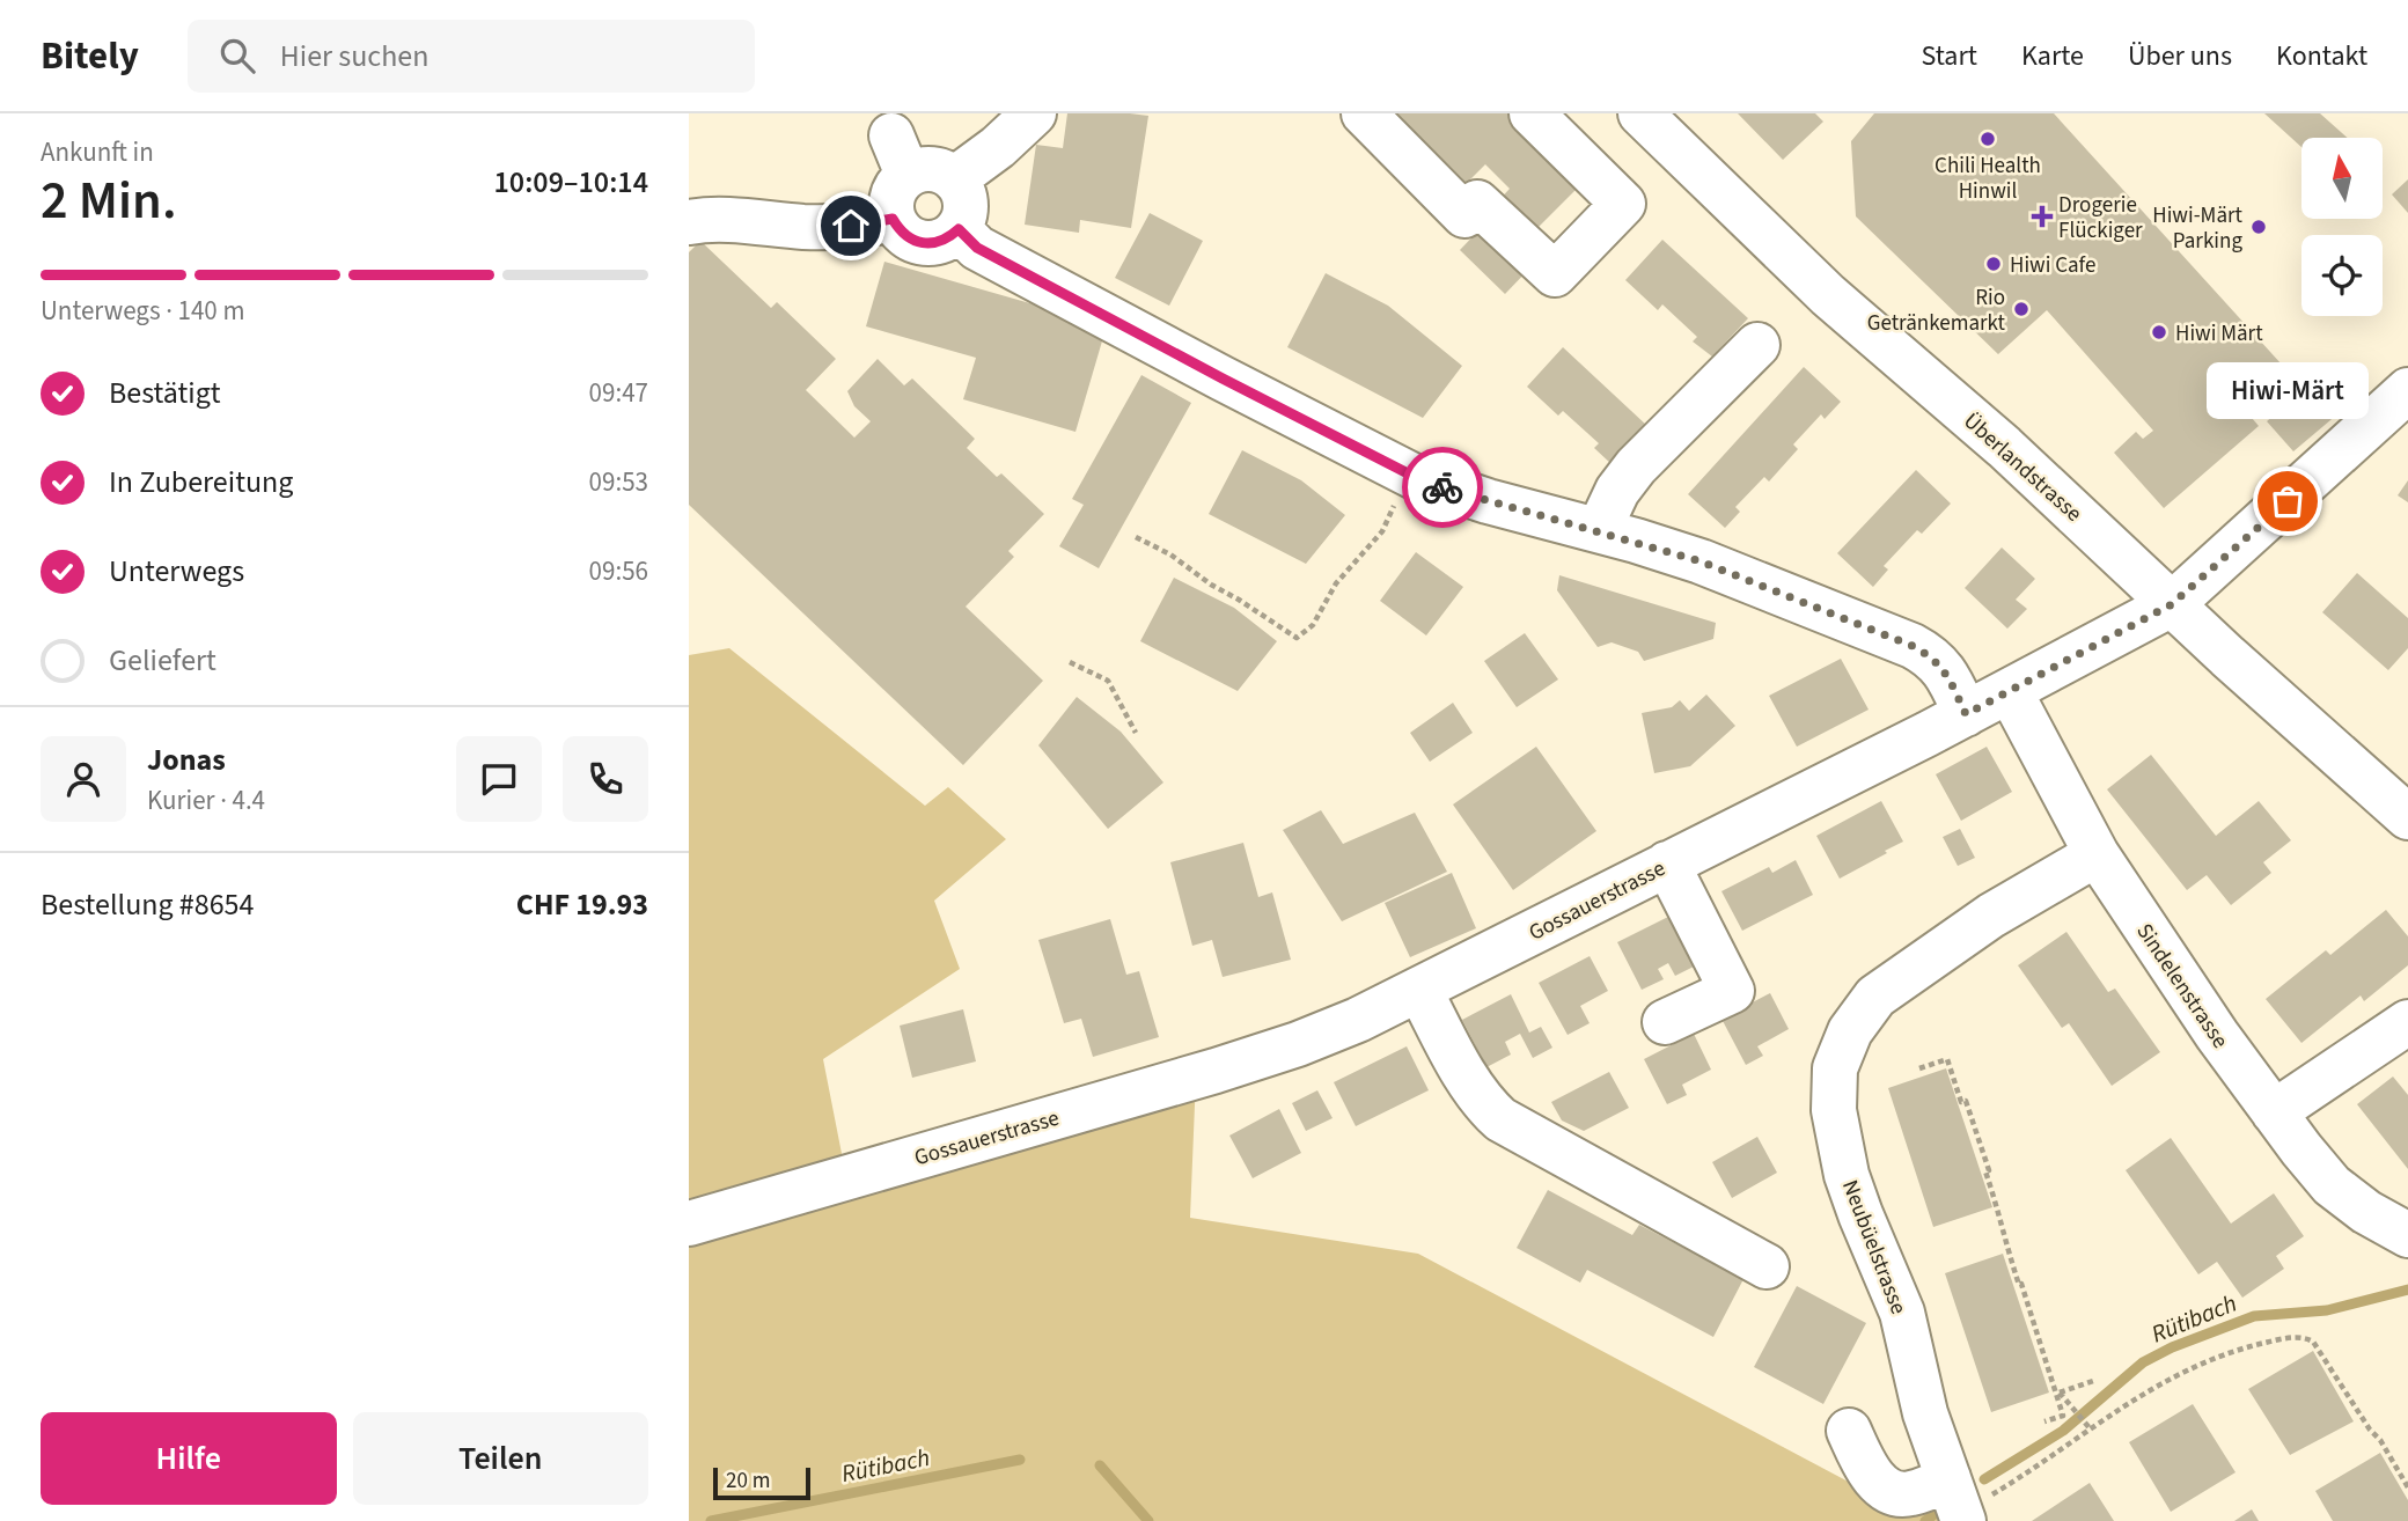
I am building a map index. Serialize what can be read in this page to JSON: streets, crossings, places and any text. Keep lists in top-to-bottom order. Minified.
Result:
{"streets":{"street":["Überlandstrasse","Gossauerstrasse","Sindelenstrasse","Neubüelstrasse"]},"crossings":[["Überlandstrasse","Gossauerstrasse"],["Gossauerstrasse","Sindelenstrasse"],["Sindelenstrasse","Neubüelstrasse"]],"water":["Rütibach"],"places":{"other":["Chili Health Hinwil","Hiwi-Märt Parking","Hiwi Cafe","Rio Getränkemarkt","Hiwi Märt","Hiwi-Märt"],"health":["Drogerie Flückiger"]},"scale_bar":"20 m","north":"top","page":{"header":"Bitely","search":"Hier suchen","nav":["Start","Karte","Über uns","Kontakt"],"heading":["2 Min.","Ankunft in","10:09–10:14"],"panel":["Jonas","Kurier · 4.4","Bestellung #8654","CHF 19.93"],"bar":"Unterwegs · 140 m","list":[["Bestätigt","09:47"],["In Zubereitung","09:53"],["Unterwegs","09:56"],"Geliefert"],"bubble":"Hiwi-Märt","buttons":["Hilfe","Teilen"],"scale":"20 m"}}
